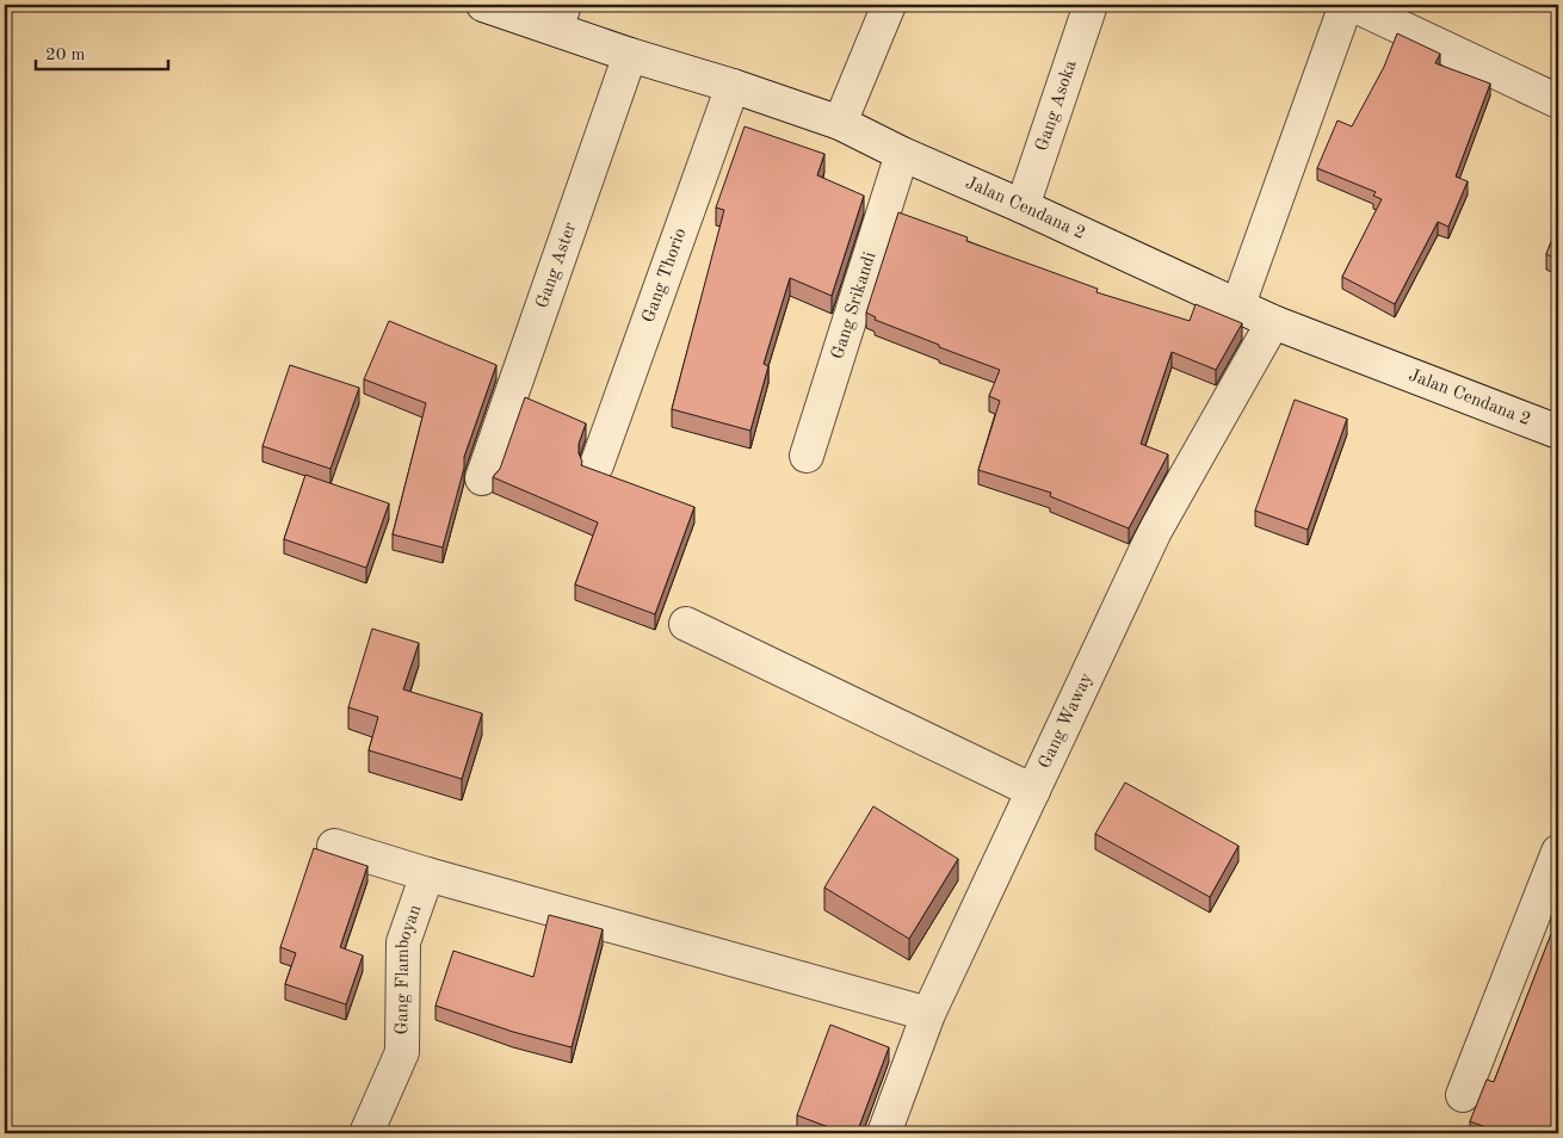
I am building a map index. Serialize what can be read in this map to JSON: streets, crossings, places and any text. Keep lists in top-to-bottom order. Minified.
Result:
{"streets":{"street":["Gang Asoka","Jalan Cendana 2","Gang Aster","Gang Thorio","Gang Srikandi","Gang Waway","Gang Flamboyan"]},"crossings":[["Gang Asoka","Jalan Cendana 2"],["Jalan Cendana 2","Gang Aster"],["Jalan Cendana 2","Gang Thorio"],["Jalan Cendana 2","Gang Srikandi"],["Jalan Cendana 2","Gang Waway"]],"scale_bar":"20 m"}
